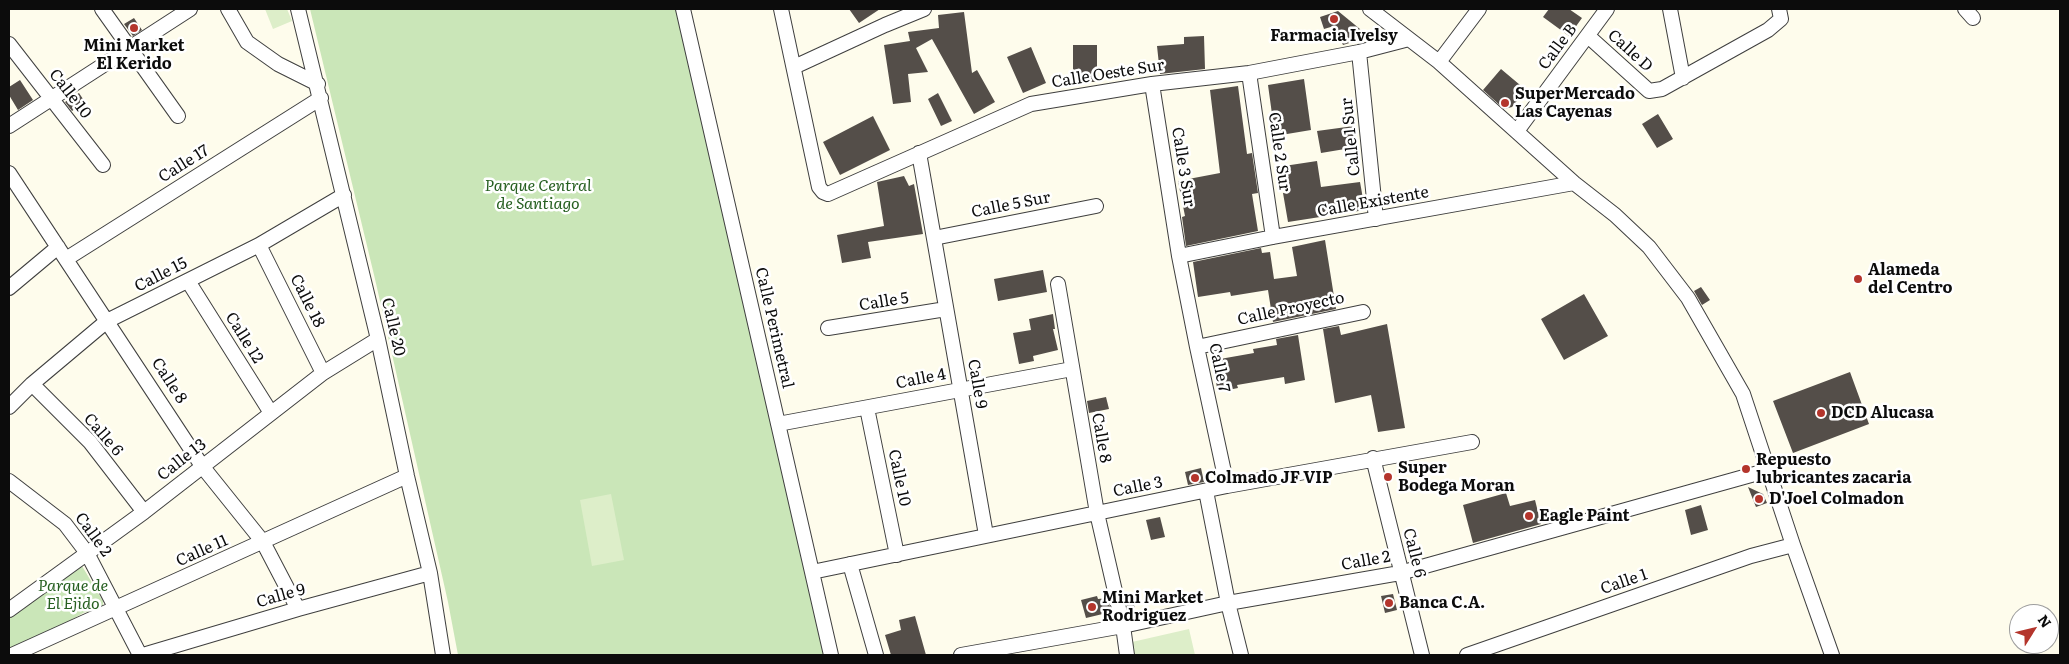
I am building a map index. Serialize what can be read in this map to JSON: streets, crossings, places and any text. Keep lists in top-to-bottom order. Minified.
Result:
{"streets":{"street":["Calle B","Calle D","Calle Oeste Sur","Calle 10","Calle 1 Sur","Calle 2 Sur","Calle 17","Calle 3 Sur","Calle Existente","Calle 5 Sur","Calle 15","Calle 18","Calle 5","Calle Proyecto","Calle 20","Calle Perimetral","Calle 12","Calle 7","Calle 4","Calle 8","Calle 9","Calle 6","Calle 13","Calle 3","Calle 2","Calle 11","Calle 1"]},"crossings":[["Calle B","Calle D"],["Calle Oeste Sur","Calle 1 Sur"],["Calle Oeste Sur","Calle 2 Sur"],["Calle Oeste Sur","Calle 3 Sur"],["Calle Oeste Sur","Calle 9"],["Calle 10","Calle 4"],["Calle 10","Calle 3"],["Calle 1 Sur","Calle Existente"],["Calle 2 Sur","Calle Existente"],["Calle 17","Calle 20"],["Calle 17","Calle 8"],["Calle 3 Sur","Calle Existente"],["Calle 3 Sur","Calle 7"],["Calle Existente","Calle 7"],["Calle 5 Sur","Calle 9"],["Calle 15","Calle 18"],["Calle 15","Calle 20"],["Calle 15","Calle 12"],["Calle 15","Calle 8"],["Calle 15","Calle 6"],["Calle 18","Calle 13"],["Calle 5","Calle 9"],["Calle Proyecto","Calle 7"],["Calle 20","Calle 9"],["Calle 20","Calle 13"],["Calle 20","Calle 11"],["Calle Perimetral","Calle 4"],["Calle Perimetral","Calle 3"],["Calle 12","Calle 13"],["Calle 7","Calle 3"],["Calle 4","Calle 8"],["Calle 4","Calle 9"],["Calle 8","Calle 9"],["Calle 8","Calle 13"],["Calle 8","Calle 3"],["Calle 8","Calle 2"],["Calle 8","Calle 11"],["Calle 9","Calle 3"],["Calle 9","Calle 2"],["Calle 6","Calle 13"],["Calle 6","Calle 3"],["Calle 6","Calle 2"],["Calle 13","Calle 2"],["Calle 2","Calle 11"]],"parks":["Parque Central de Santiago","Parque de El Ejido"],"places":["Farmacia Ivelsy","Mini Market El Kerido","SuperMercado Las Cayenas","Alameda del Centro","DCD Alucasa","Repuesto lubricantes zacaria","Super Bodega Moran","Colmado JF VIP","D'Joel Colmadon","Eagle Paint","Banca C.A.","Mini Market Rodriguez"],"north":"top right"}
